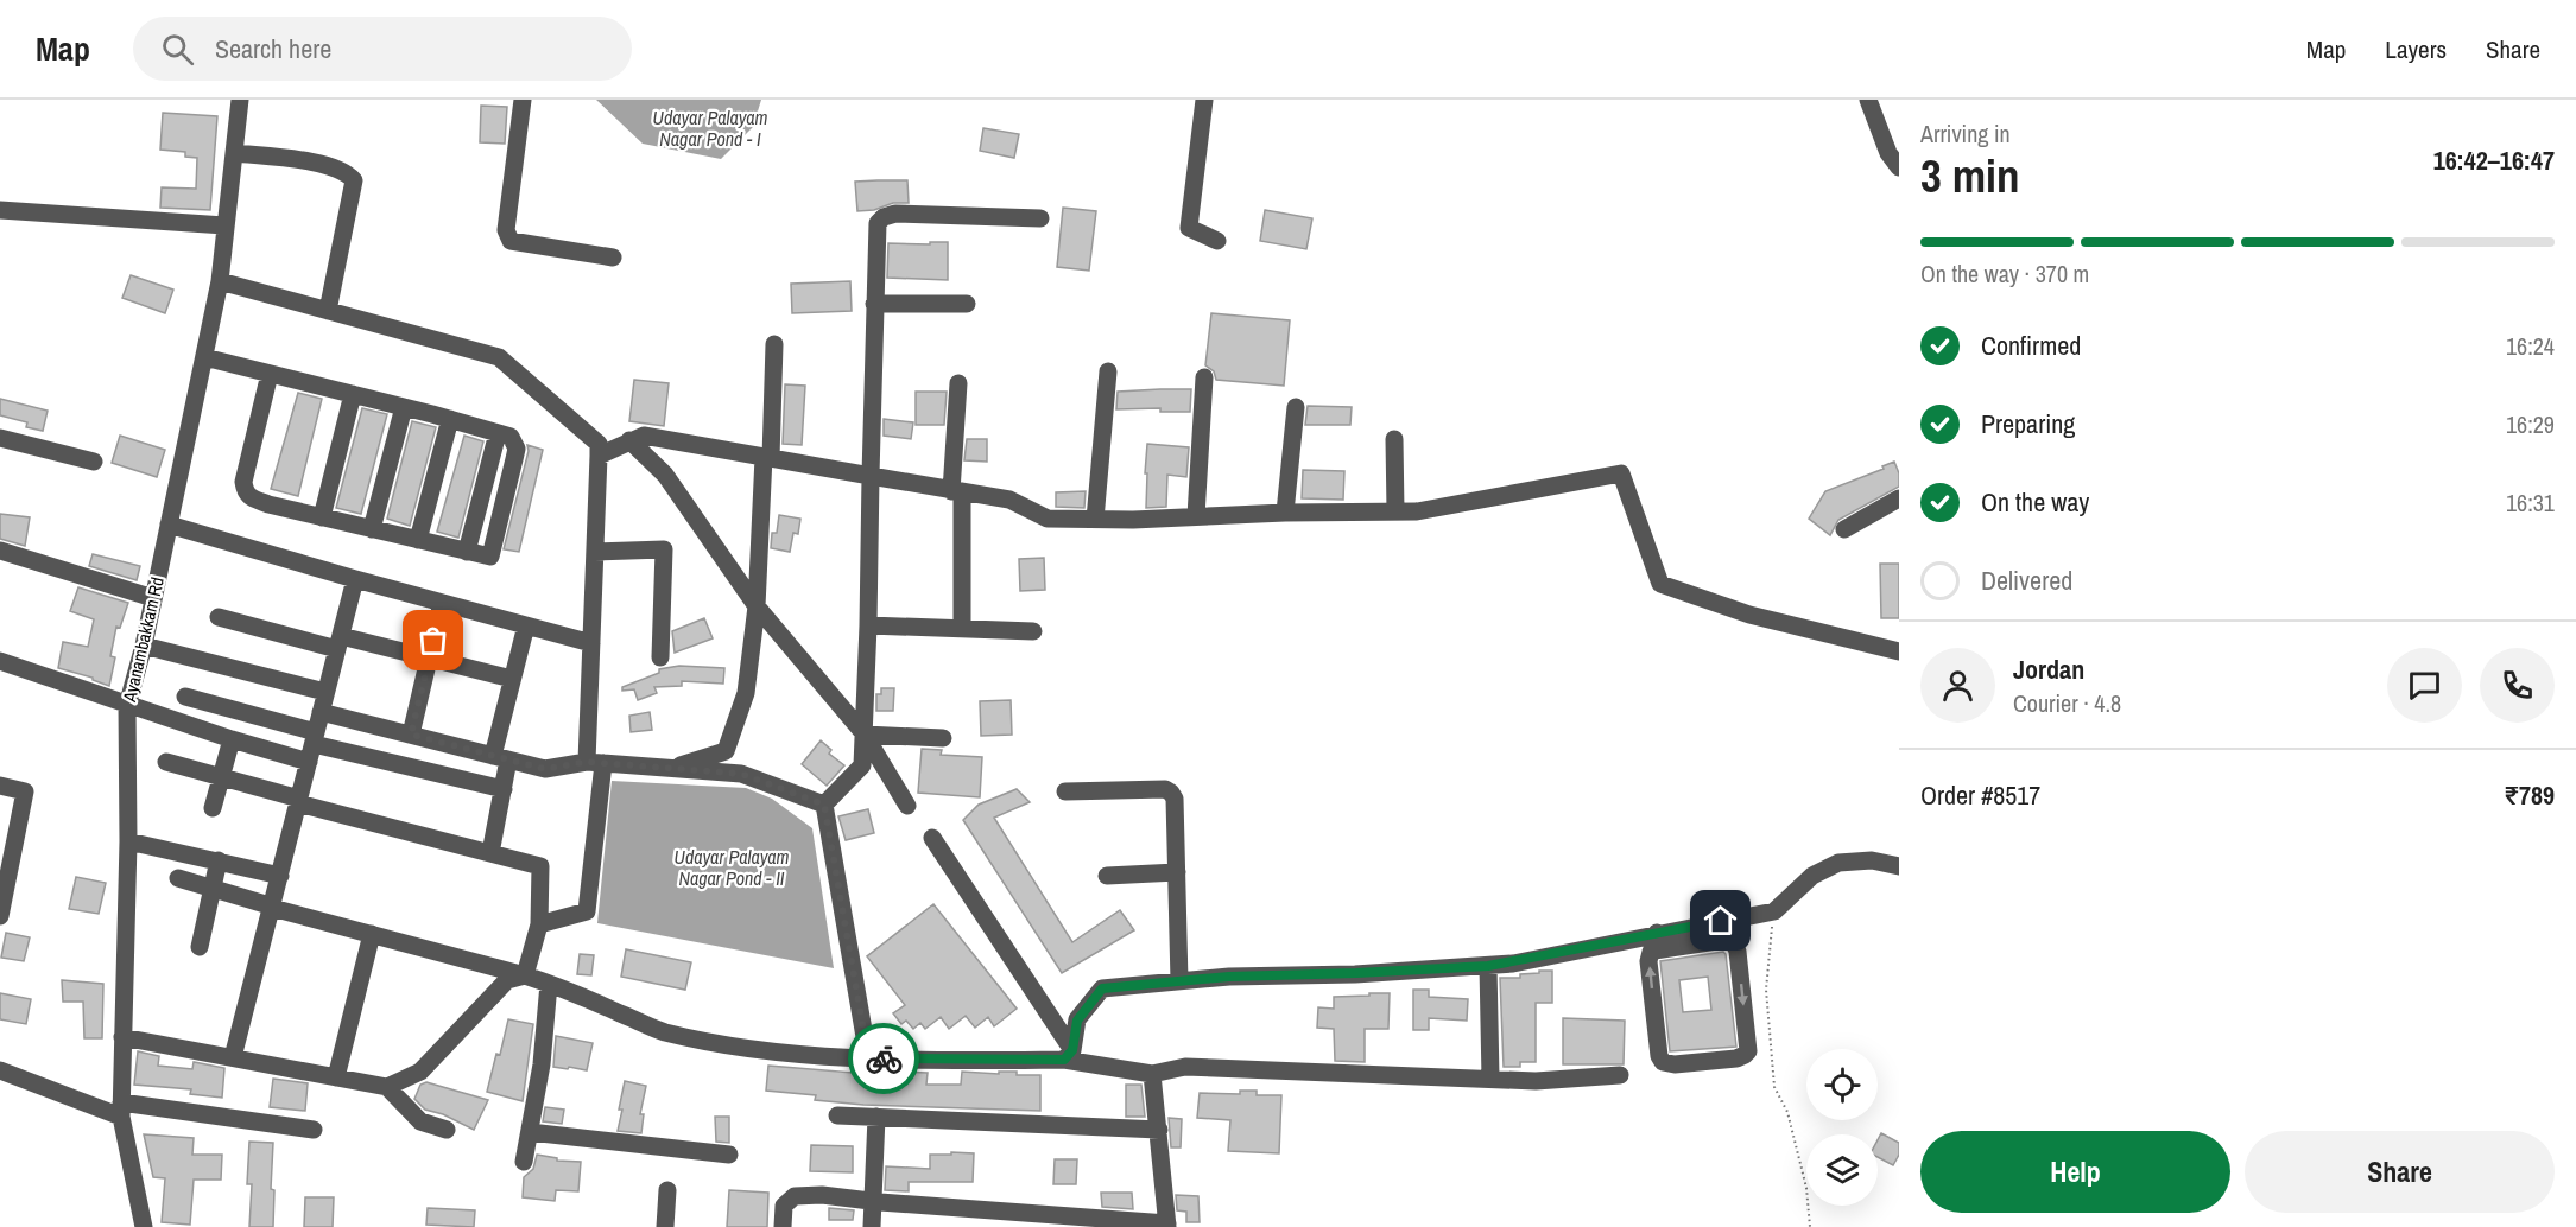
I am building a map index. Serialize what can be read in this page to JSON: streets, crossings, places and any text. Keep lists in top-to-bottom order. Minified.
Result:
{"streets":{"street":["Ayanambakkam Rd"]},"water":["Udayar Palayam Nagar Pond - I","Udayar Palayam Nagar Pond - II"],"page":{"header":"Map","search":"Search here","nav":["Map","Layers","Share"],"heading":["3 min","Arriving in","16:42–16:47"],"panel":["Jordan","Courier · 4.8","Order #8517","₹789"],"bar":"On the way · 370 m","list":[["Confirmed","16:24"],["Preparing","16:29"],["On the way","16:31"],"Delivered"],"buttons":["Help","Share"]}}
